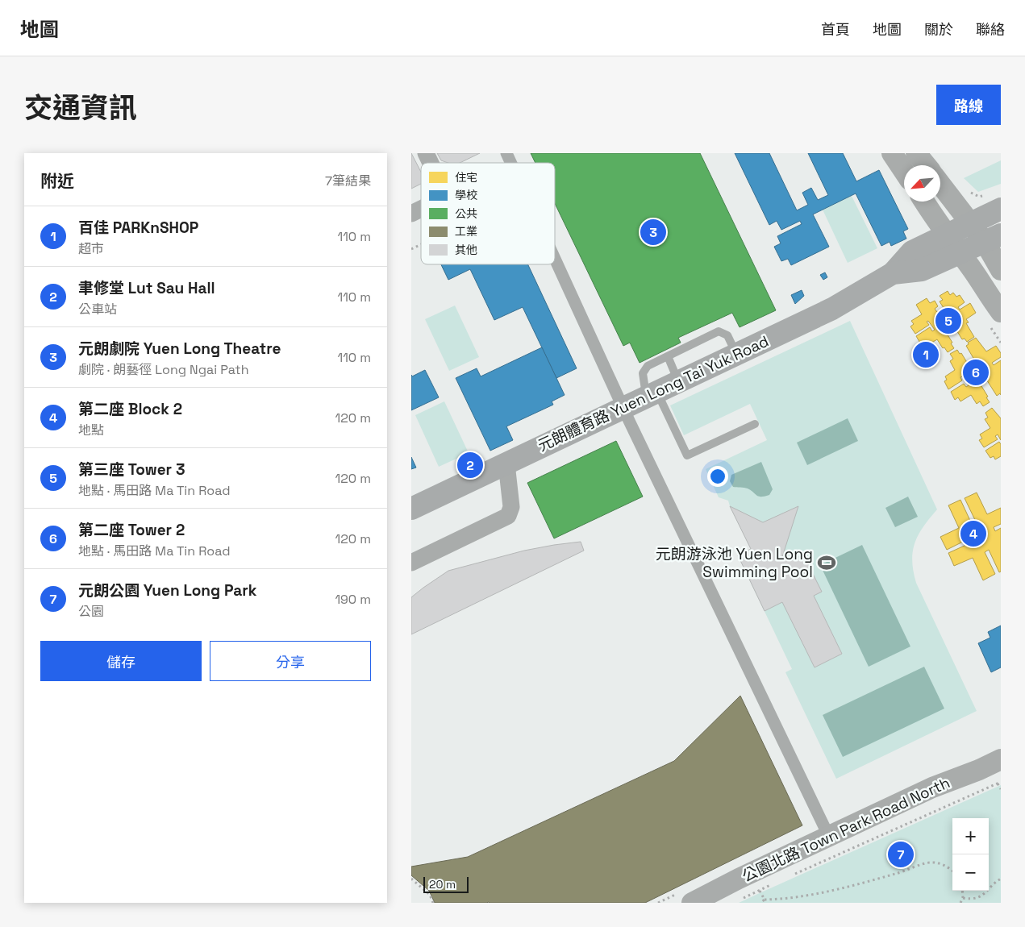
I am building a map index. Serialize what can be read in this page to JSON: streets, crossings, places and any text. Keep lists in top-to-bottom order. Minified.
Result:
{"streets":{"main road":["元朗體育路 Yuen Long Tai Yuk Road"],"street":["公園北路 Town Park Road North"]},"places":{"sports":["元朗游泳池 Yuen Long Swimming Pool"]},"legend":["住宅","學校","公共","工業","其他"],"scale_bar":"20 m","north":"bottom left","page":{"header":"地圖","nav":["首頁","地圖","關於","聯絡"],"title":"交通資訊","buttons":["路線",["儲存","分享"]],"heading":["附近","7筆結果"],"list":[{"mark":"1","name":"百佳 PARKnSHOP","note":"超市","value":"110 m"},{"mark":"2","name":"聿修堂 Lut Sau Hall","note":"公車站","value":"110 m"},{"mark":"3","name":"元朗劇院 Yuen Long Theatre","note":"劇院 · 朗藝徑 Long Ngai Path","value":"110 m"},{"mark":"4","name":"第二座 Block 2","note":"地點","value":"120 m"},{"mark":"5","name":"第三座 Tower 3","note":"地點 · 馬田路 Ma Tin Road","value":"120 m"},{"mark":"6","name":"第二座 Tower 2","note":"地點 · 馬田路 Ma Tin Road","value":"120 m"},{"mark":"7","name":"元朗公園 Yuen Long Park","note":"公園","value":"190 m"}],"pins":["3","5","1","6","2","4","7"],"map_buttons":["+","−"],"scale":"20 m"}}
